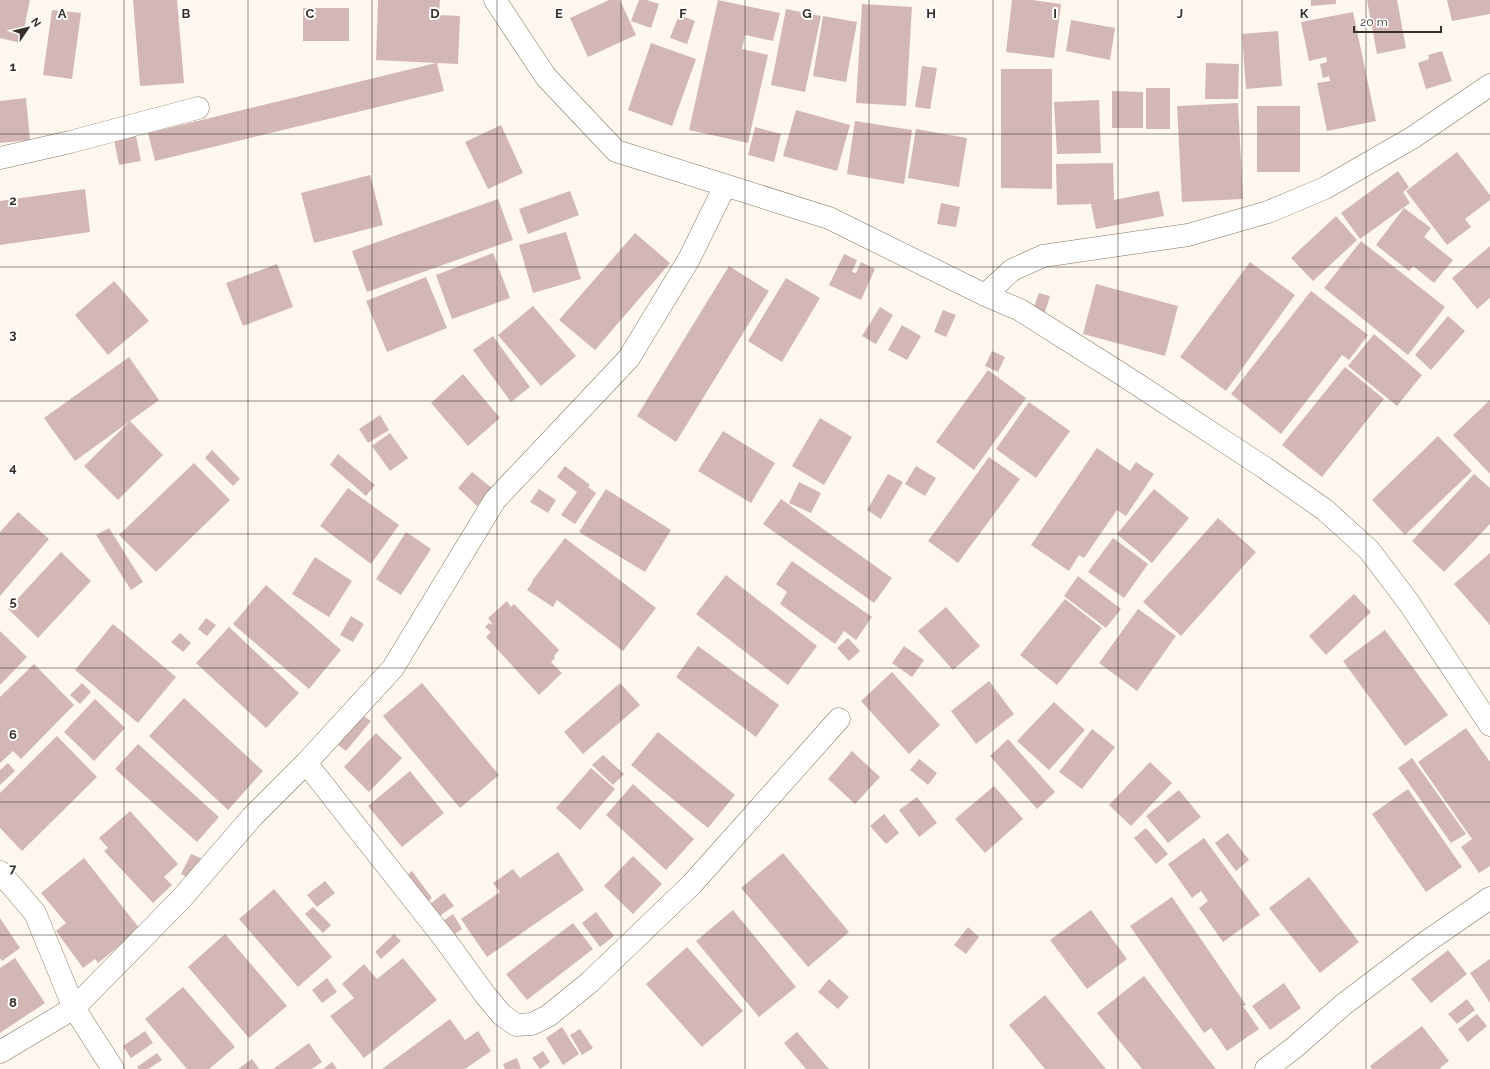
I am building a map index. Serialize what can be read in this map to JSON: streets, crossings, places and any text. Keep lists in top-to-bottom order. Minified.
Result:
{"scale_bar":"20 m","north":"top right","grid":{"columns":["A","B","C","D","E","F","G","H","I","J","K"],"rows":["1","2","3","4","5","6","7","8"]}}
